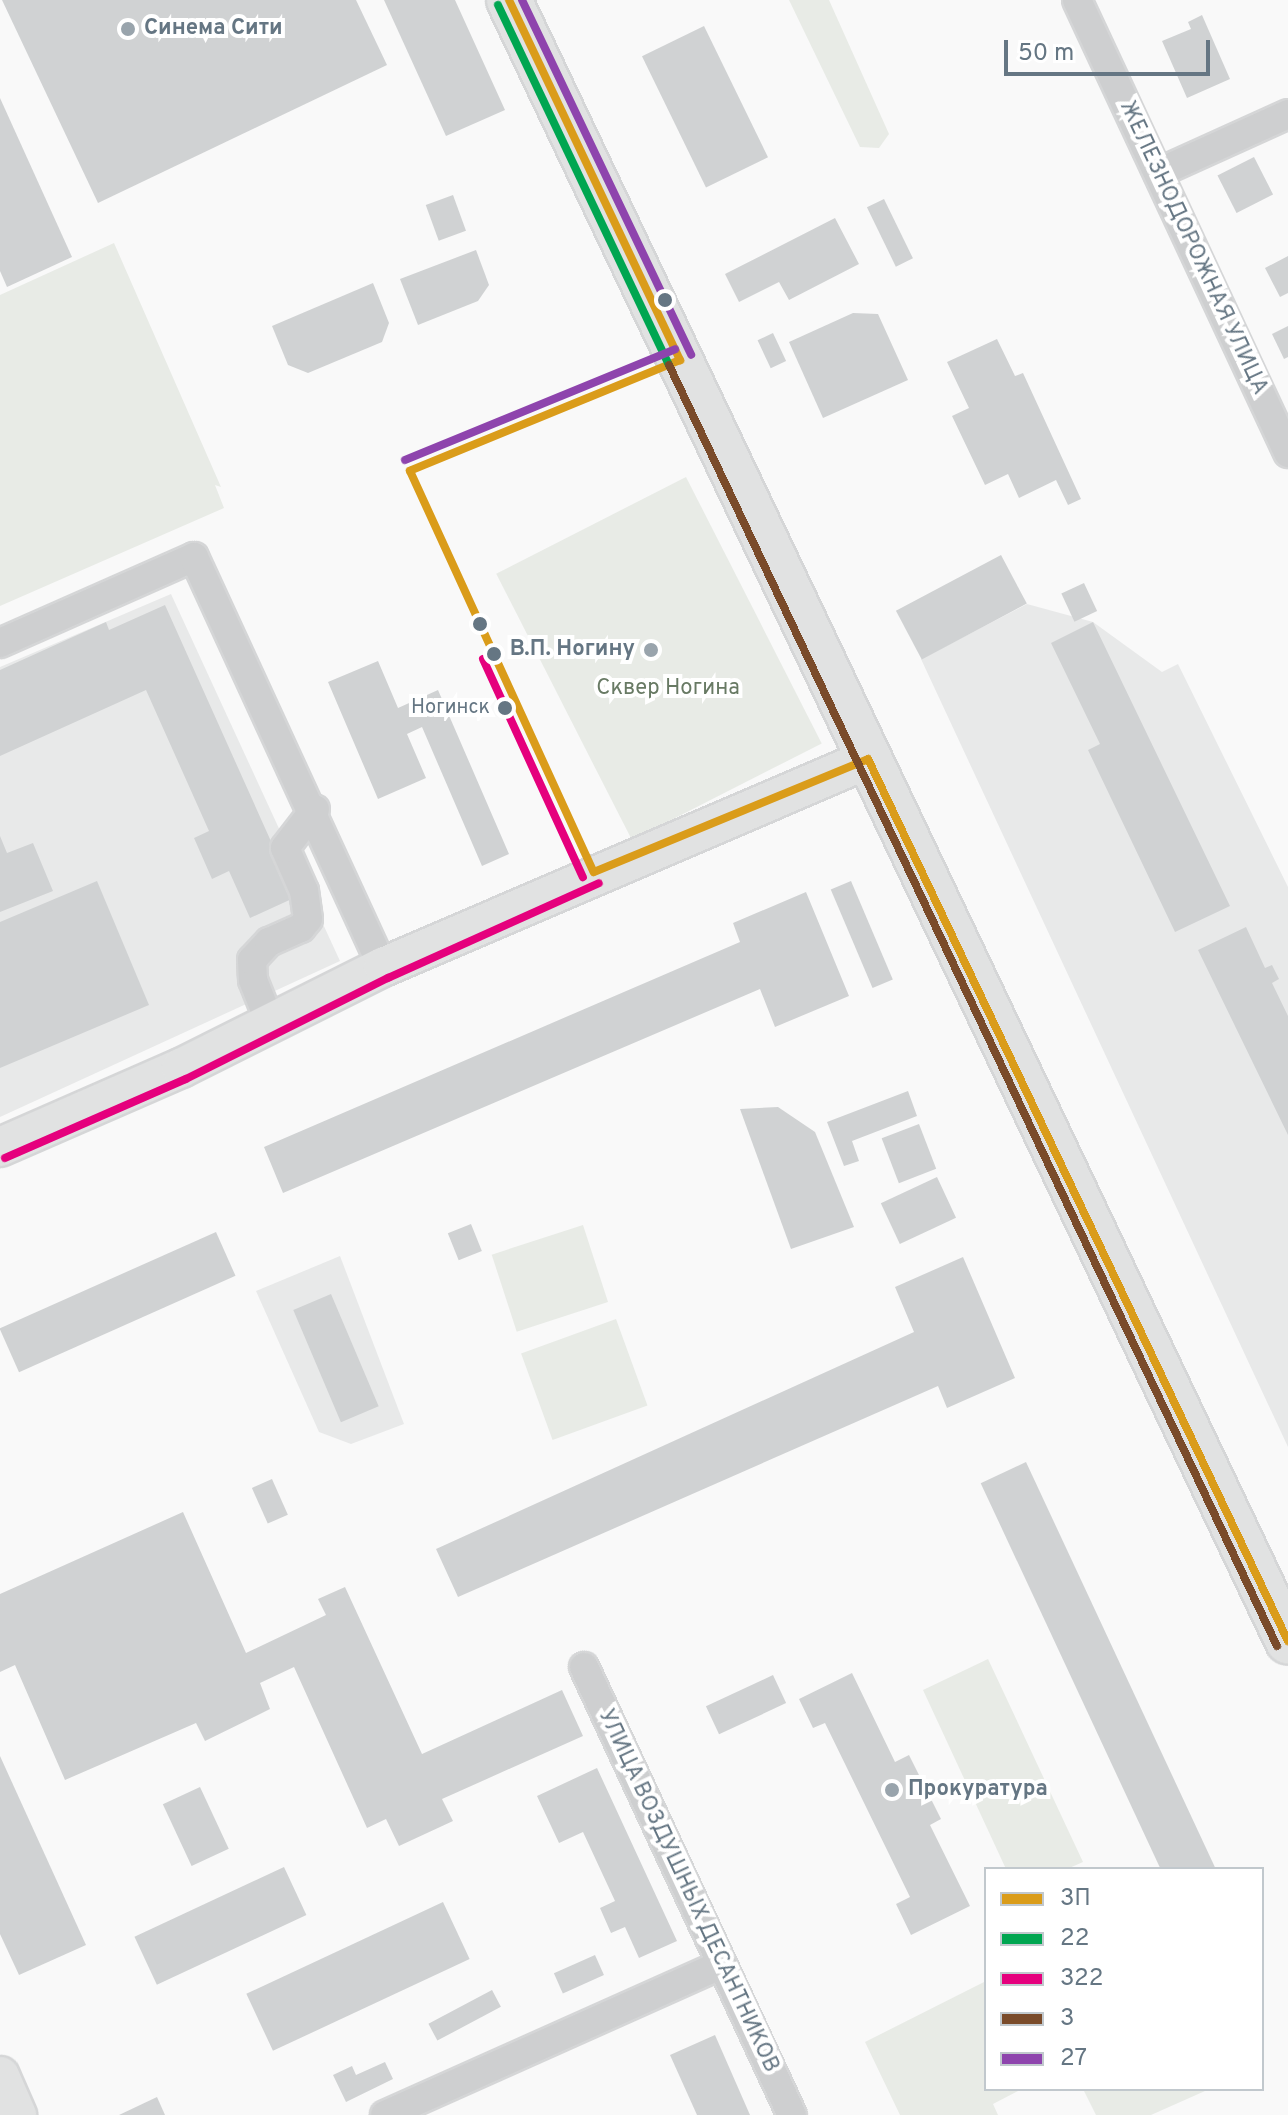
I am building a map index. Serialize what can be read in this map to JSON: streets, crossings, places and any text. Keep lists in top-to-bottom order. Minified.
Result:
{"streets":{"street":["ЖЕЛЕЗНОДОРОЖНАЯ УЛИЦА","УЛИЦА ВОЗДУШНЫХ ДЕСАНТНИКОВ"]},"parks":["Сквер Ногина"],"places":["Синема Сити","В.П. Ногину","Ногинск","Прокуратура"],"lines":["transit line 3П","transit line 27","transit line 22","transit line 3","transit line 322"],"legend":["3П","22","322","3","27"],"scale_bar":"50 m"}
